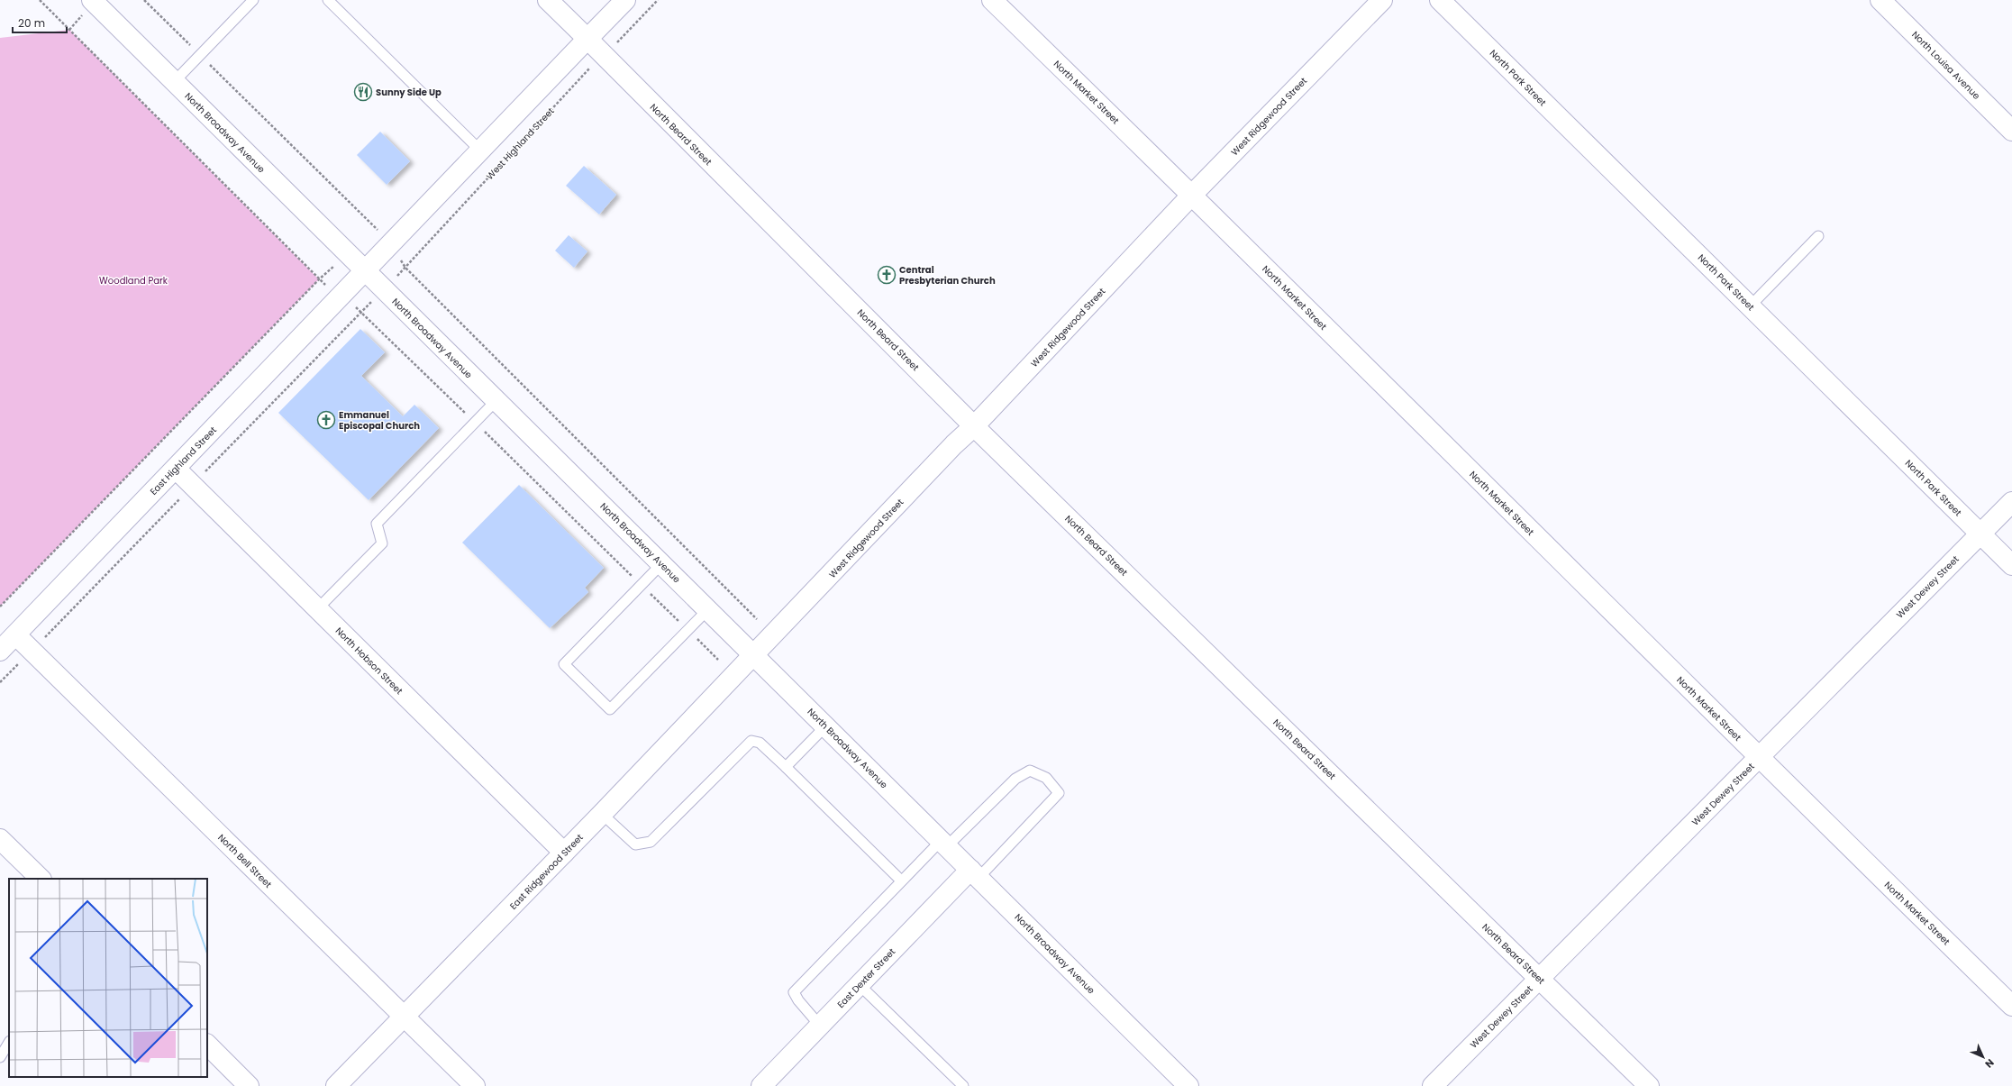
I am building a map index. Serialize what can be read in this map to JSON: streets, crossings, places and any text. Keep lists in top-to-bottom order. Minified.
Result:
{"streets":{"street":["North Louisa Avenue","North Park Street","North Market Street","West Ridgewood Street","North Broadway Avenue","North Beard Street","East Highland Street","West Dewey Street","North Hobson Street","North Bell Street","East Ridgewood Street","East Dexter Street"],"path":["West Highland Street"]},"crossings":[["North Park Street","West Dewey Street"],["North Market Street","West Ridgewood Street"],["North Market Street","West Dewey Street"],["West Ridgewood Street","North Broadway Avenue"],["West Ridgewood Street","North Beard Street"],["West Ridgewood Street","East Ridgewood Street"],["North Broadway Avenue","West Highland Street"],["North Broadway Avenue","East Highland Street"],["North Broadway Avenue","East Ridgewood Street"],["North Broadway Avenue","East Dexter Street"],["North Beard Street","West Highland Street"],["North Beard Street","West Dewey Street"],["East Highland Street","North Hobson Street"],["East Highland Street","North Bell Street"],["North Hobson Street","East Ridgewood Street"],["North Bell Street","East Ridgewood Street"]],"parks":["Woodland Park"],"places":{"restaurant":["Sunny Side Up"],"church":["Central Presbyterian Church","Emmanuel Episcopal Church"]},"scale_bar":"20 m","north":"bottom right"}
